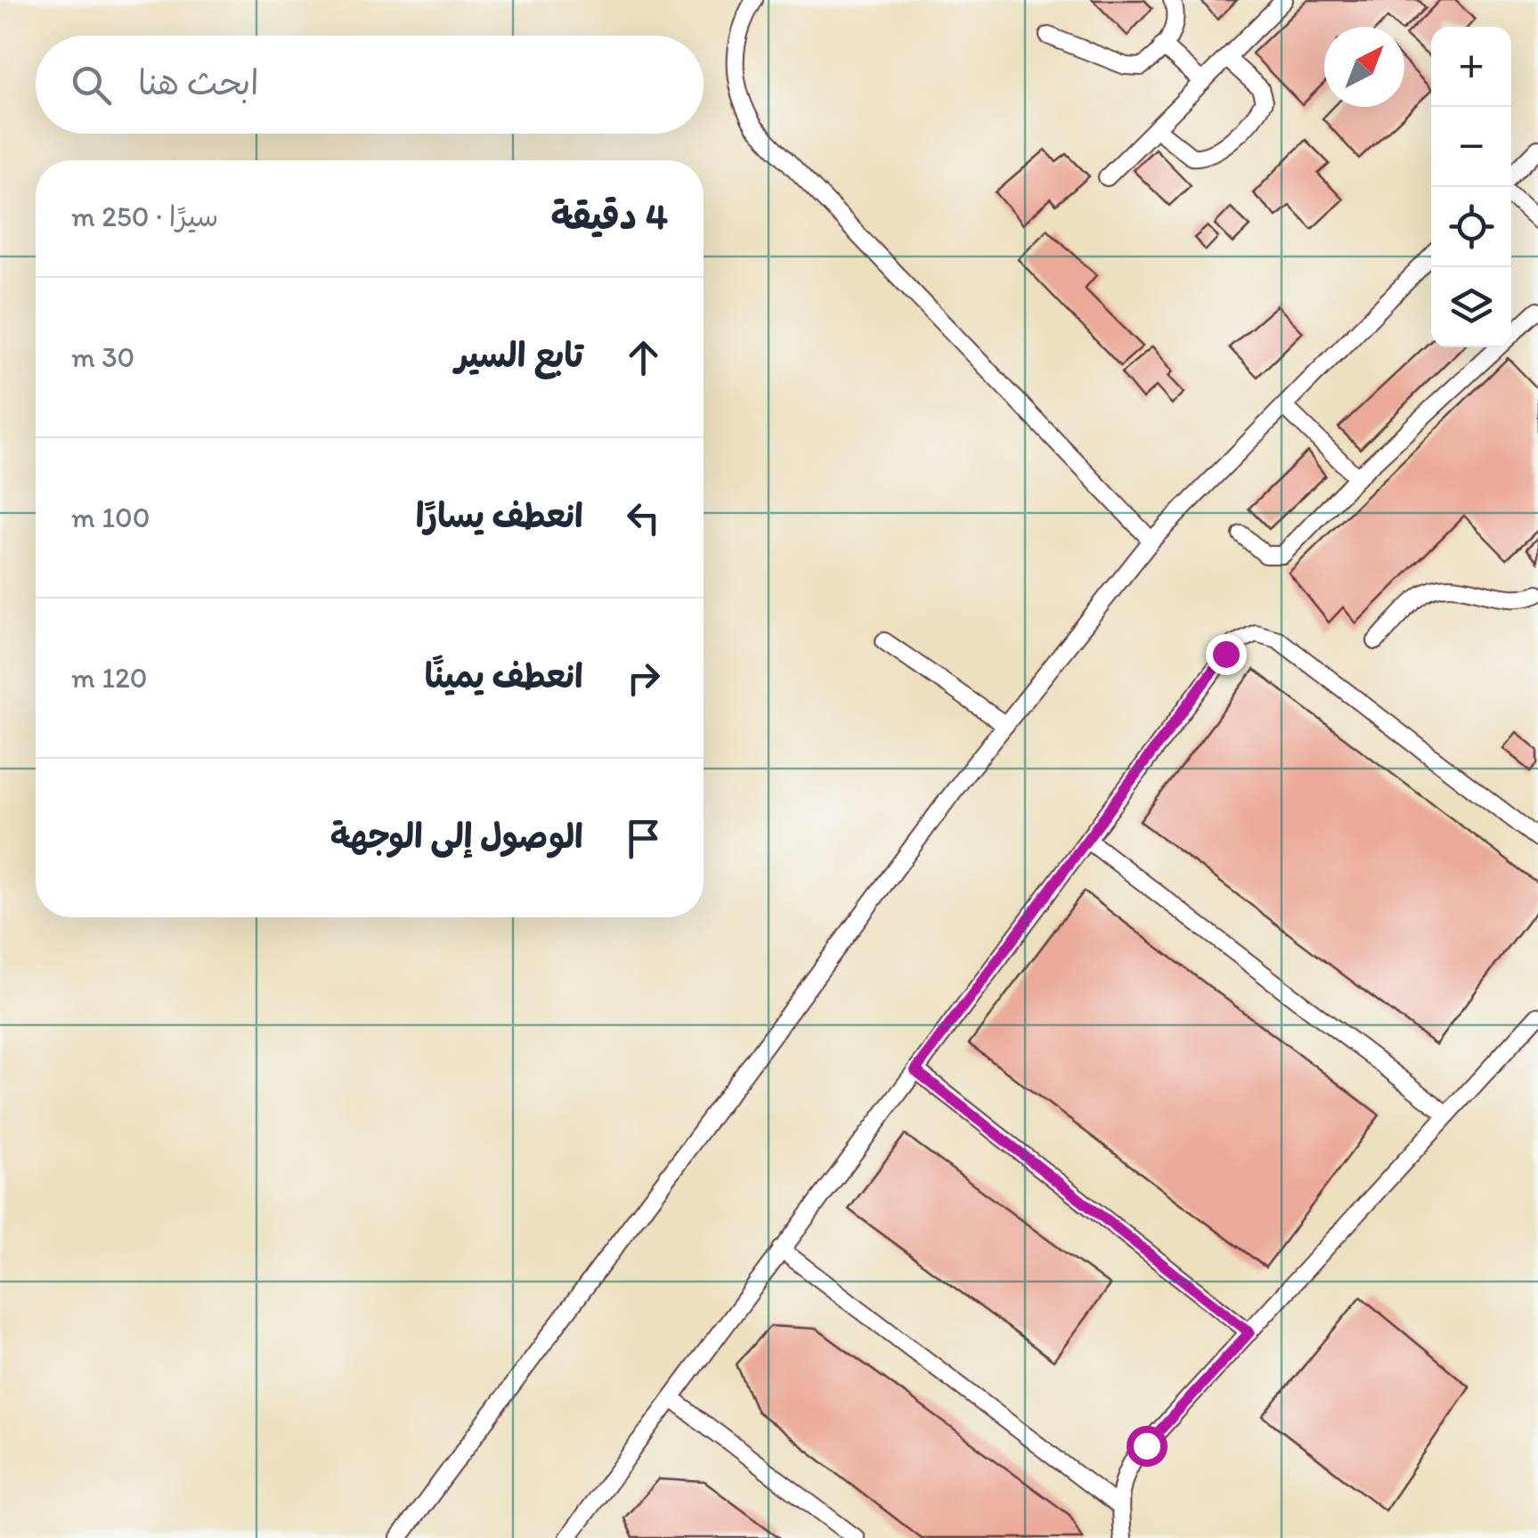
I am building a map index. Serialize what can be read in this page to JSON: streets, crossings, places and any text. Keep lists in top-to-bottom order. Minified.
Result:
{"north":"top right","page":{"map_buttons":["+","−"],"search":"ابحث هنا","heading":["4 دقيقة","سيرًا · 250 m"],"list":[["تابع السير","30 m"],["انعطف يسارًا","100 m"],["انعطف يمينًا","120 m"],"الوصول إلى الوجهة"]}}
